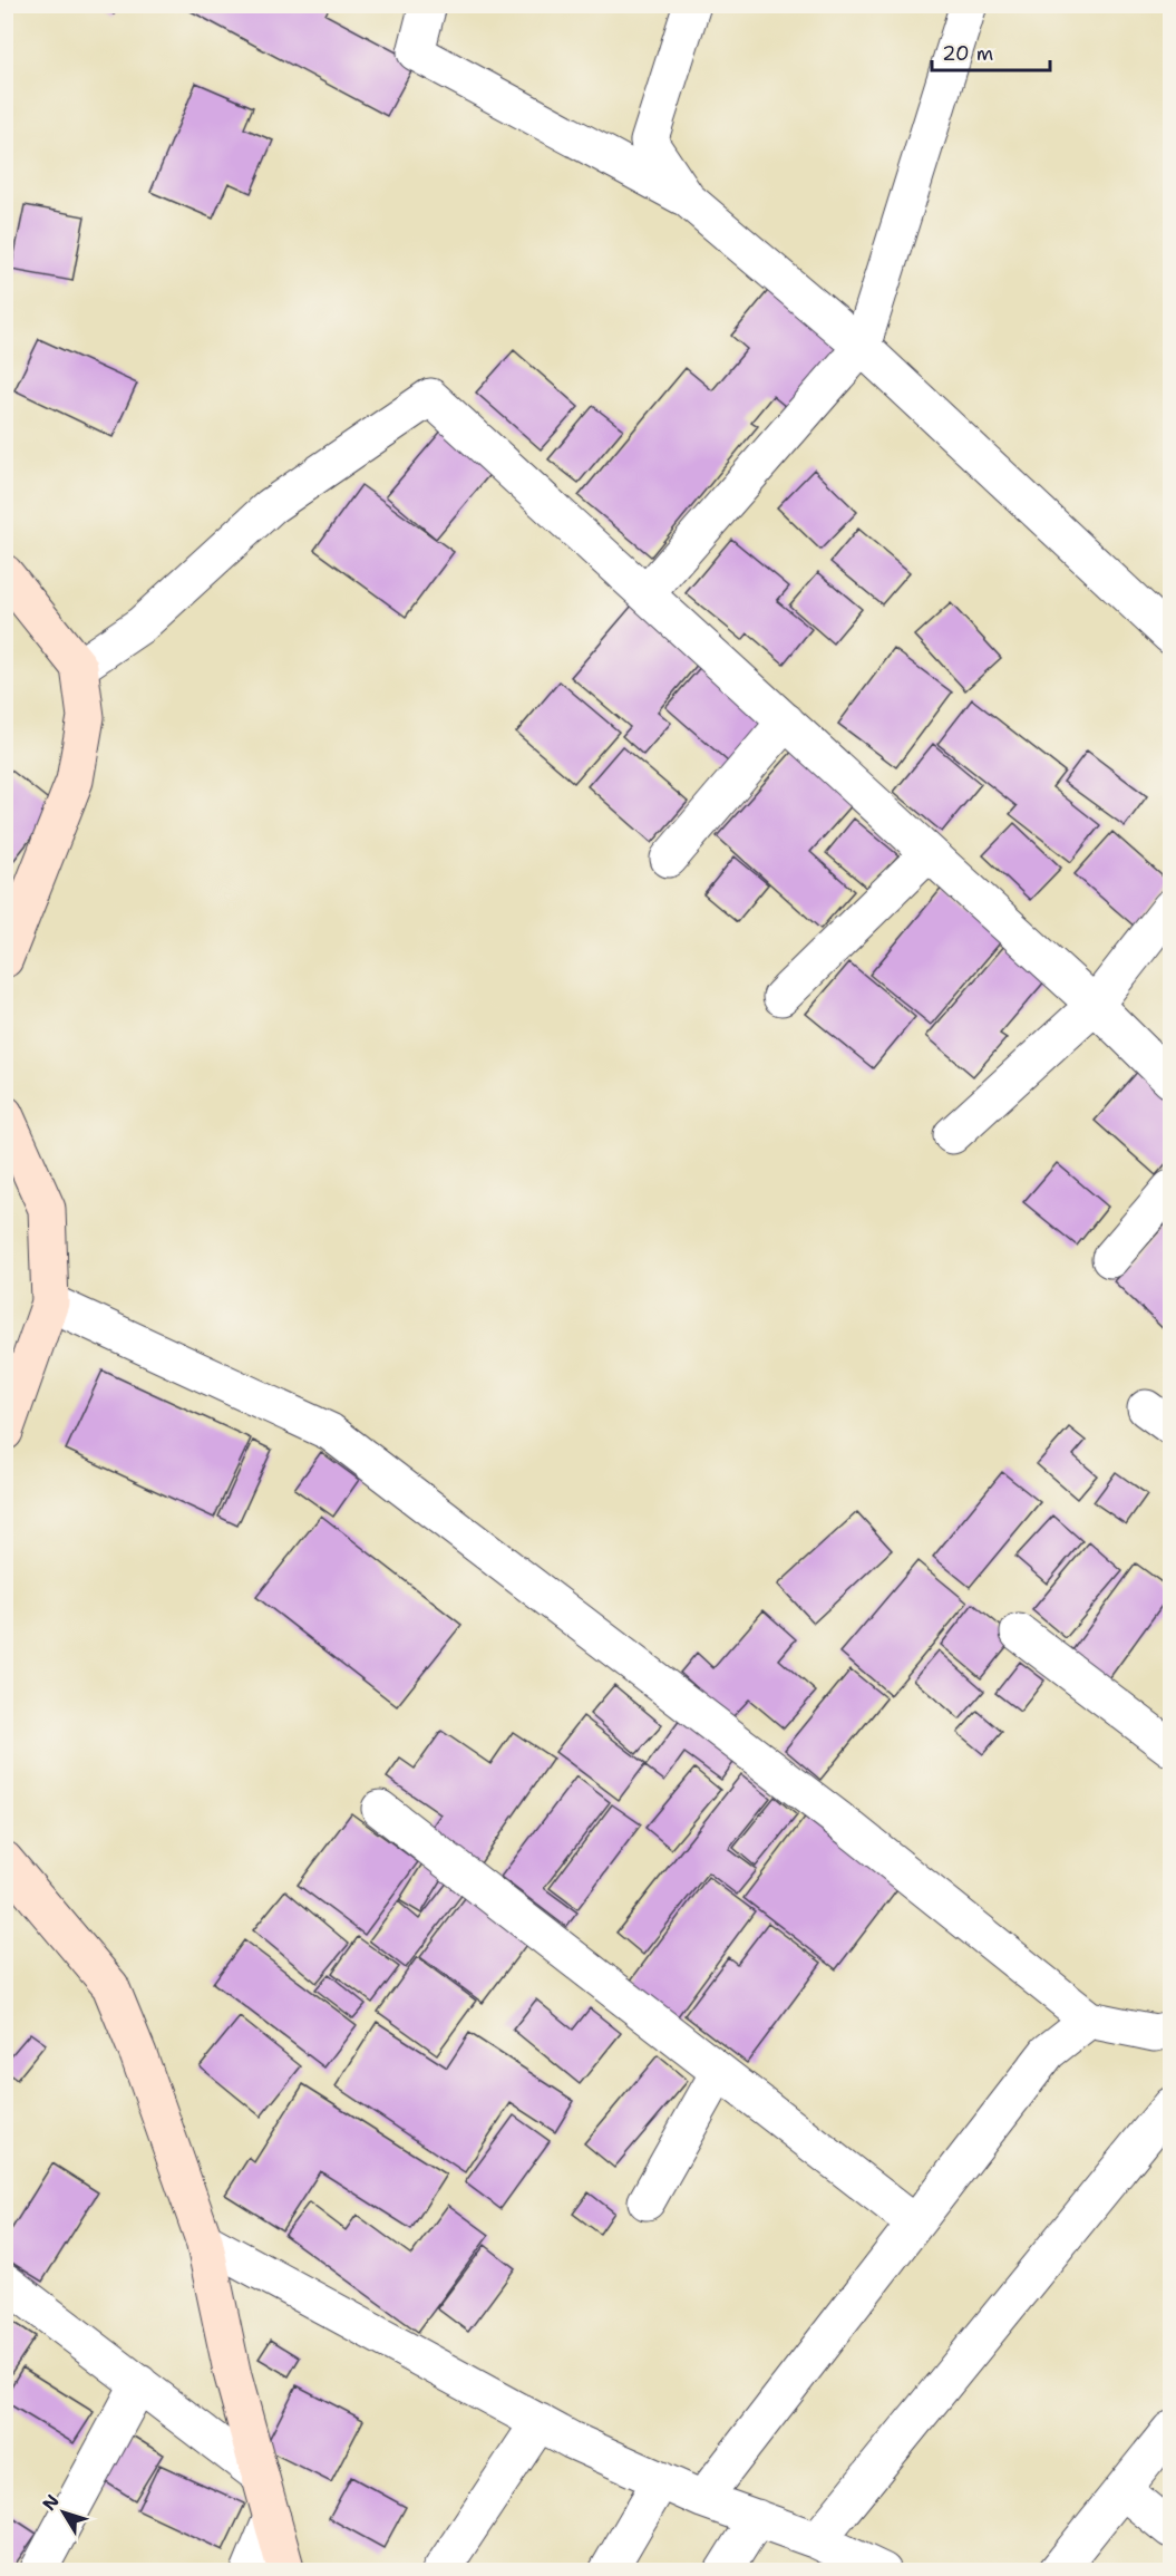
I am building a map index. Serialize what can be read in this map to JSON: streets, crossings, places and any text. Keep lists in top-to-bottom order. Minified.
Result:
{"scale_bar":"20 m","north":"top left"}
